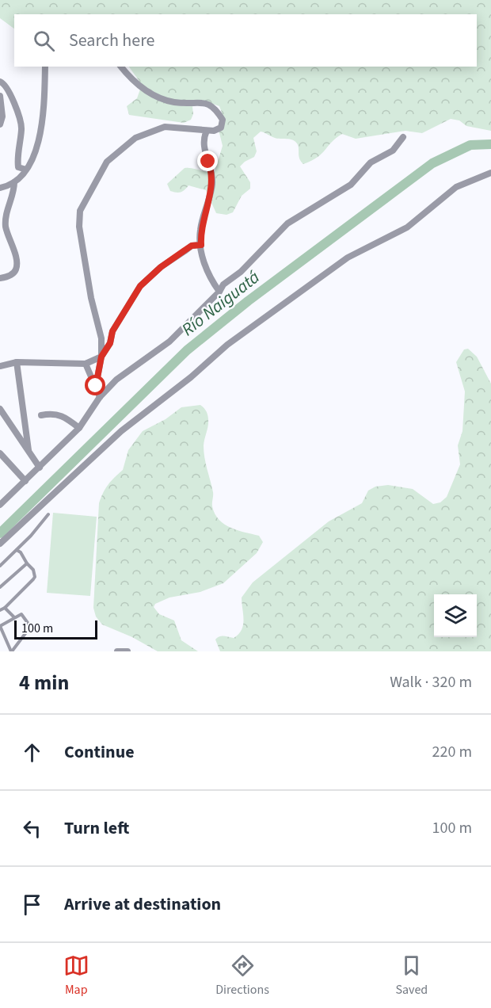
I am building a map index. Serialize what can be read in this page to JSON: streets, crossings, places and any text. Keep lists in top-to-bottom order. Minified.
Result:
{"water":["Río Naiguatá"],"scale_bar":"100 m","page":{"search":"Search here","scale":"100 m","heading":["4 min","Walk · 320 m"],"list":[["Continue","220 m"],["Turn left","100 m"],"Arrive at destination"],"nav":["Map","Directions","Saved"]}}
